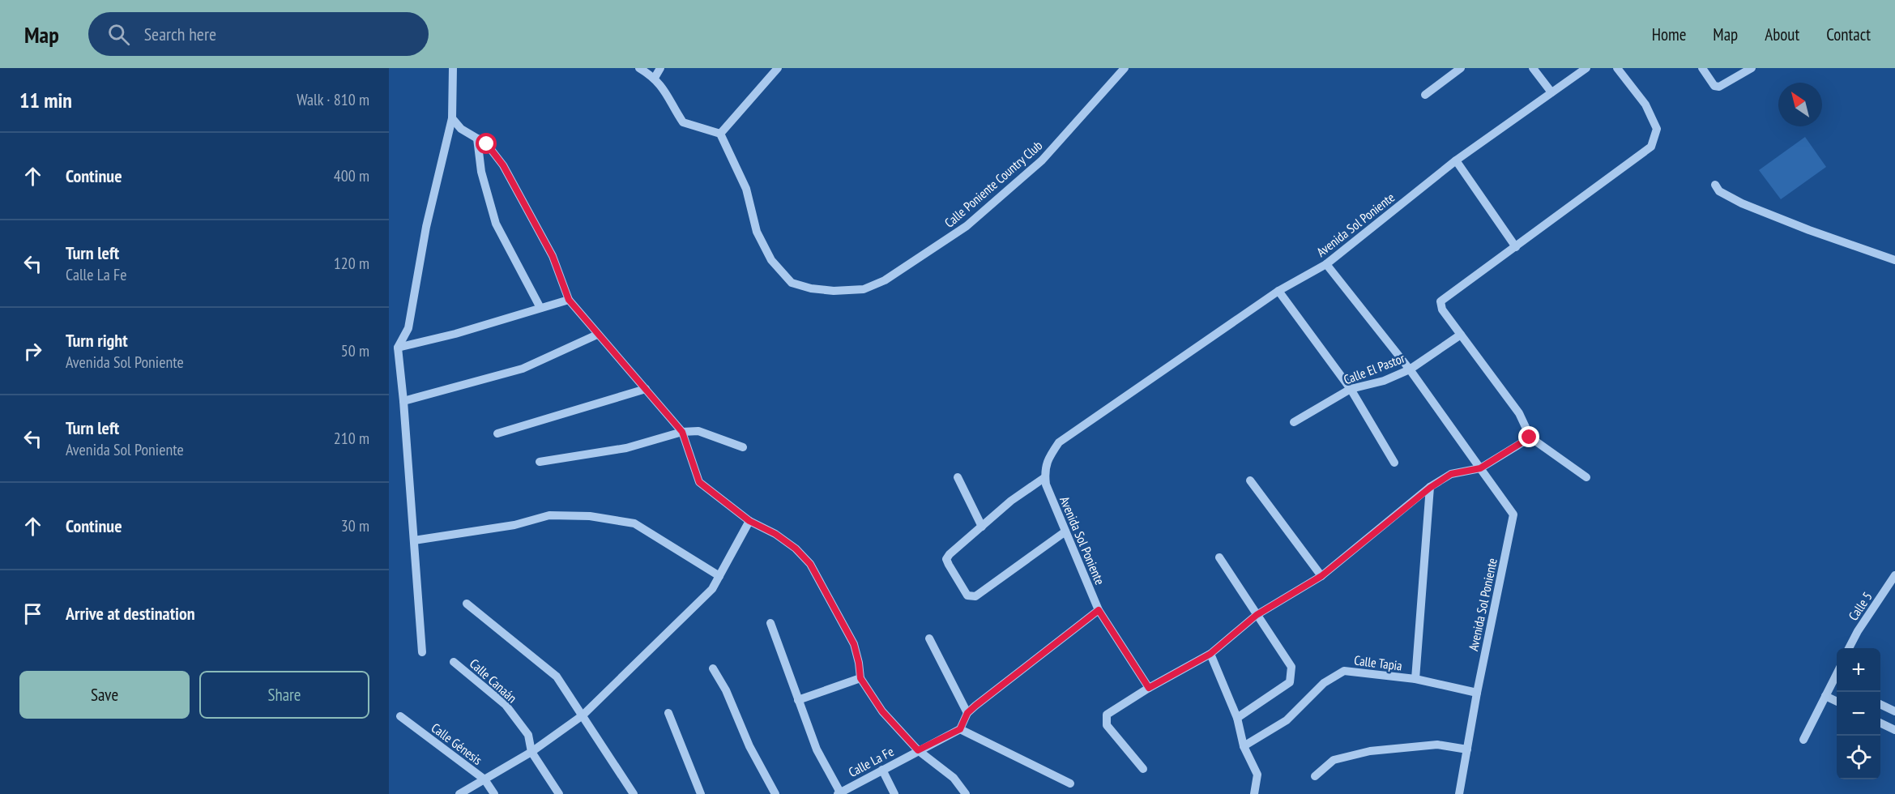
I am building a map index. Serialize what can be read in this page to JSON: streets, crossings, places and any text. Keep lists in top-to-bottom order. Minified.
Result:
{"streets":{"street":["Calle Poniente Country Club","Avenida Sol Poniente","Calle El Pastor","Calle 5","Calle Tapia","Calle Canaán","Calle Génesis","Calle La Fe"]},"crossings":[["Avenida Sol Poniente","Calle El Pastor"],["Avenida Sol Poniente","Calle Tapia"]],"north":"top left","page":{"header":"Map","search":"Search here","nav":["Home","Map","About","Contact"],"heading":["11 min","Walk · 810 m"],"list":[["Continue","400 m"],["Turn left","Calle La Fe","120 m"],["Turn right","Avenida Sol Poniente","50 m"],["Turn left","Avenida Sol Poniente","210 m"],["Continue","30 m"],"Arrive at destination"],"map_buttons":["+","−"],"buttons":["Save","Share"]}}
